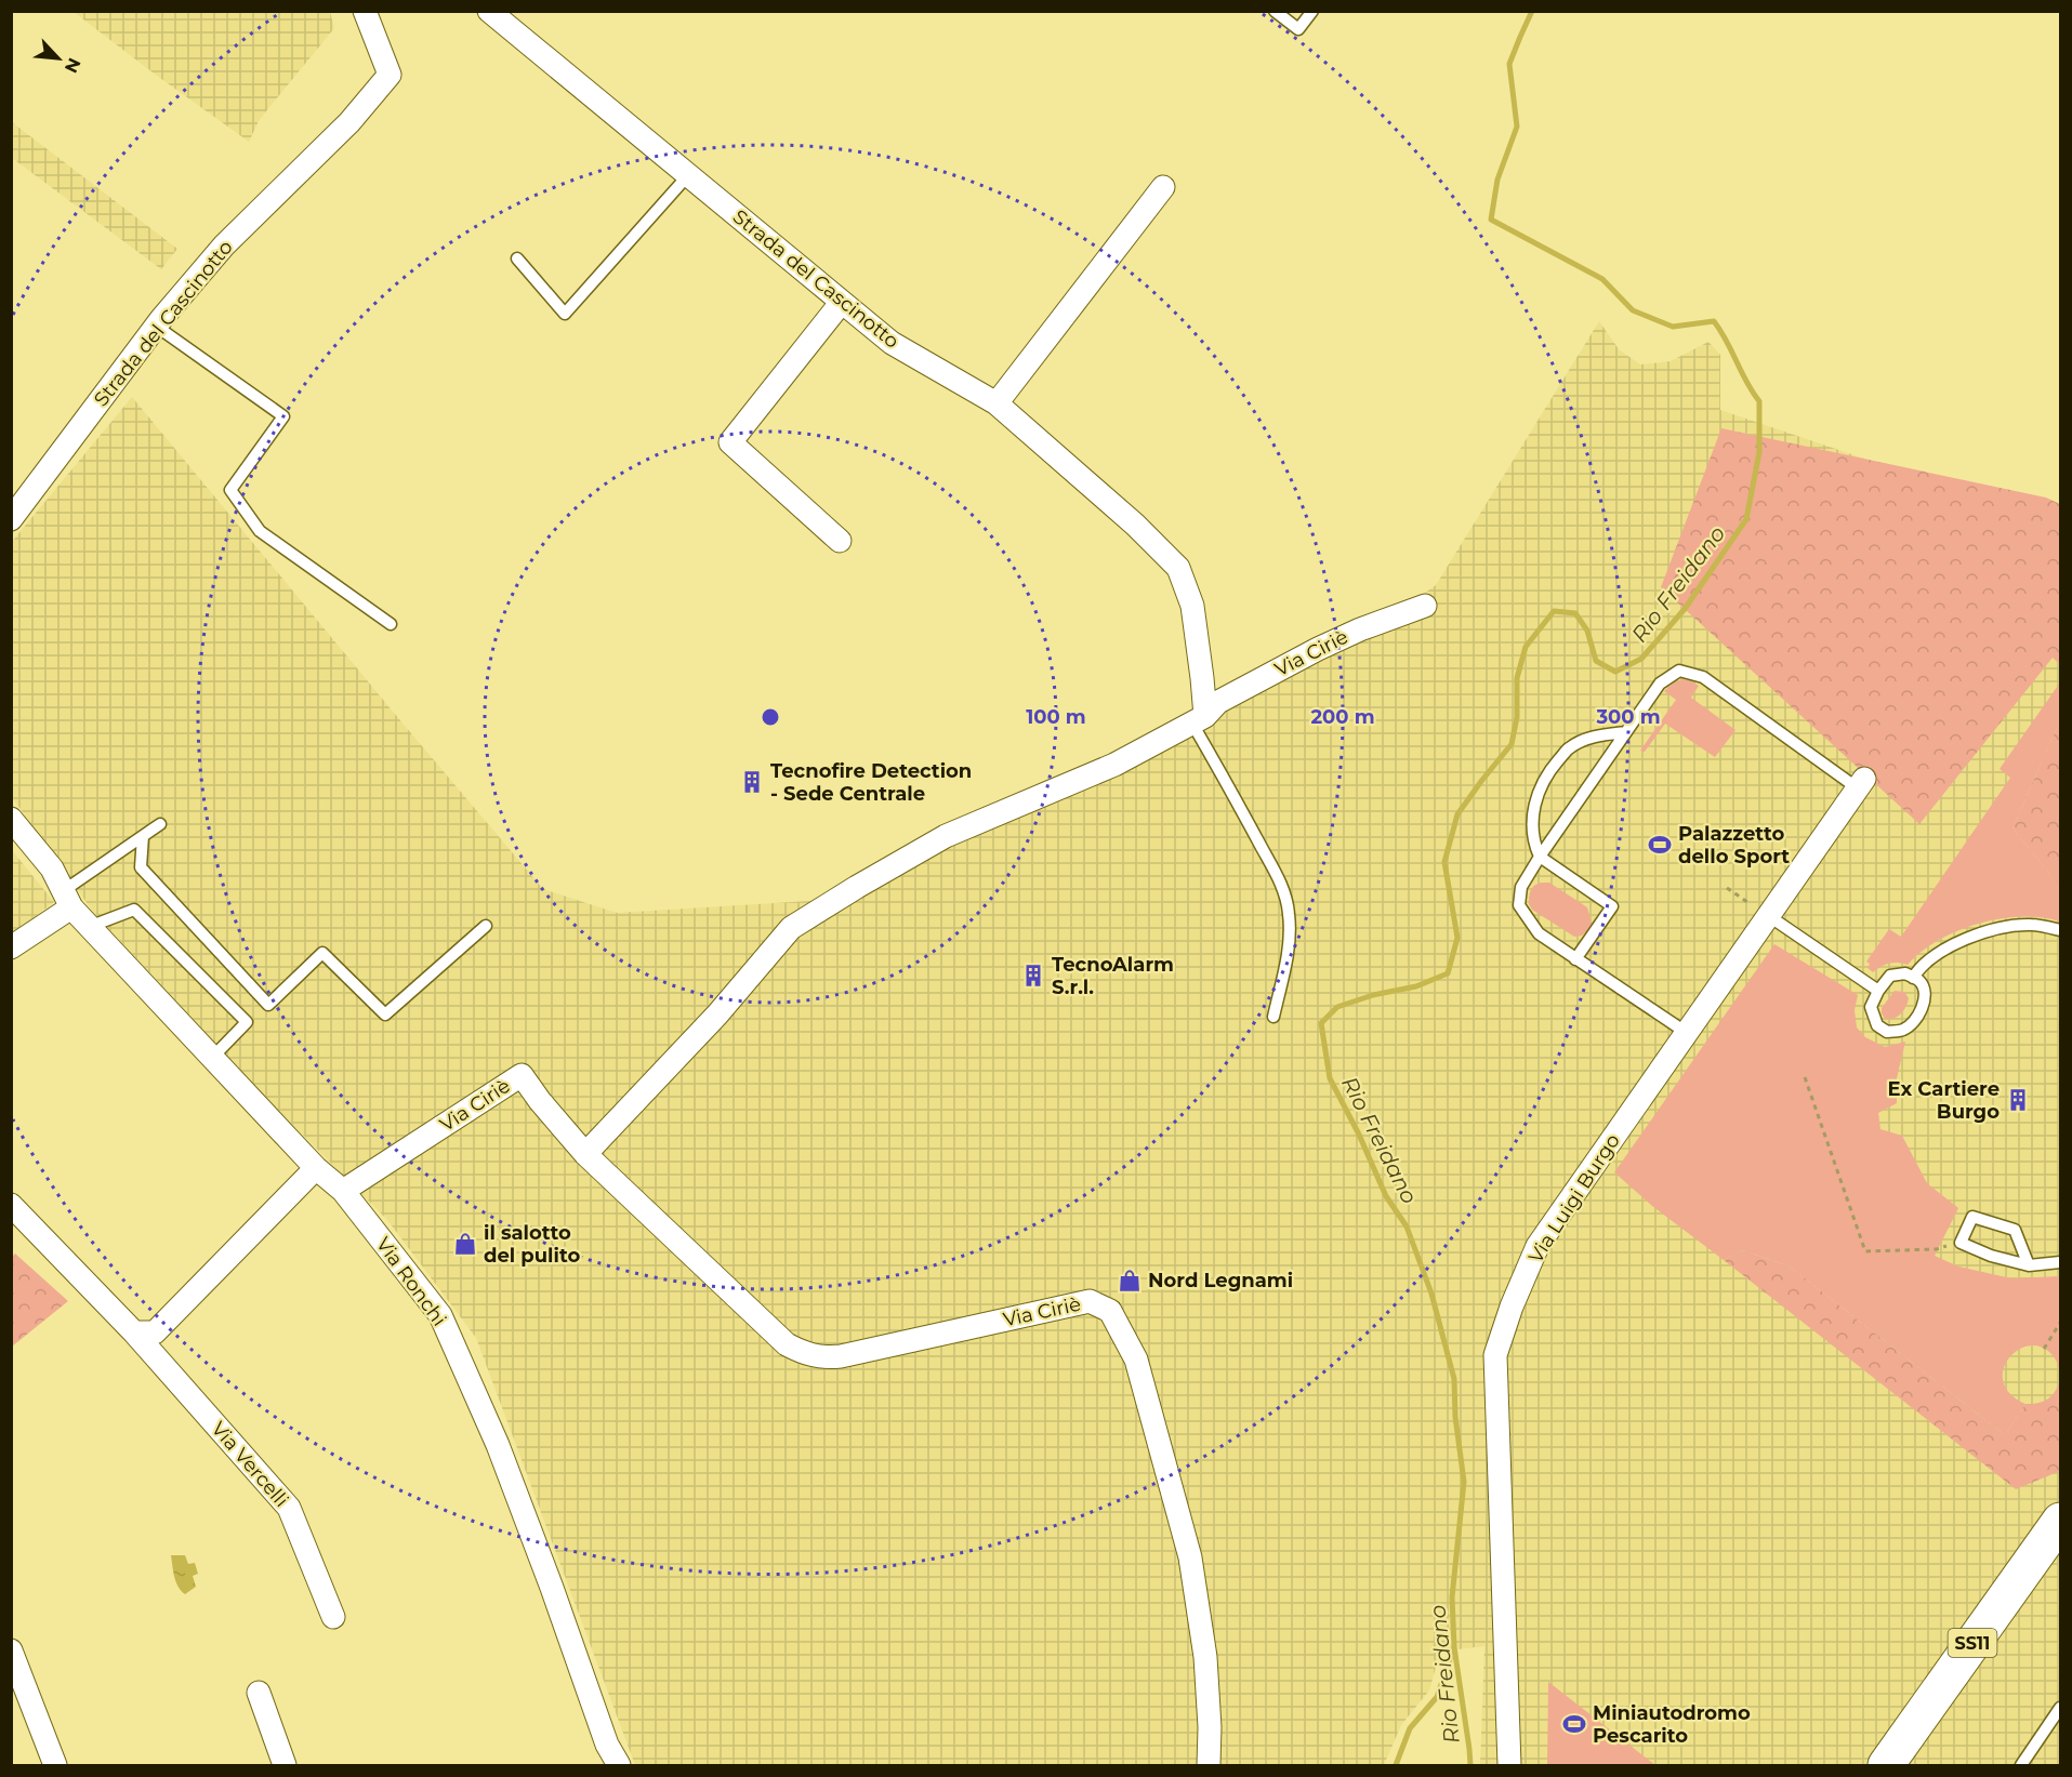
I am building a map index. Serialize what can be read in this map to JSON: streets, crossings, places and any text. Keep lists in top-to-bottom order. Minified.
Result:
{"streets":{"highway":["SS11"],"street":["Strada del Cascinotto","Via Ciriè","Via Luigi Burgo","Via Ronchi","Via Vercelli"]},"crossings":[["Strada del Cascinotto","Via Ciriè"],["Via Ciriè","Via Ronchi"]],"water":["Rio Freidano"],"places":{"building":["Tecnofire Detection - Sede Centrale","TecnoAlarm S.r.l.","Ex Cartiere Burgo"],"sports":["Palazzetto dello Sport","Miniautodromo Pescarito"],"shop":["il salotto del pulito","Nord Legnami"]},"north":"bottom right","rings":["100 m","200 m","300 m"]}
